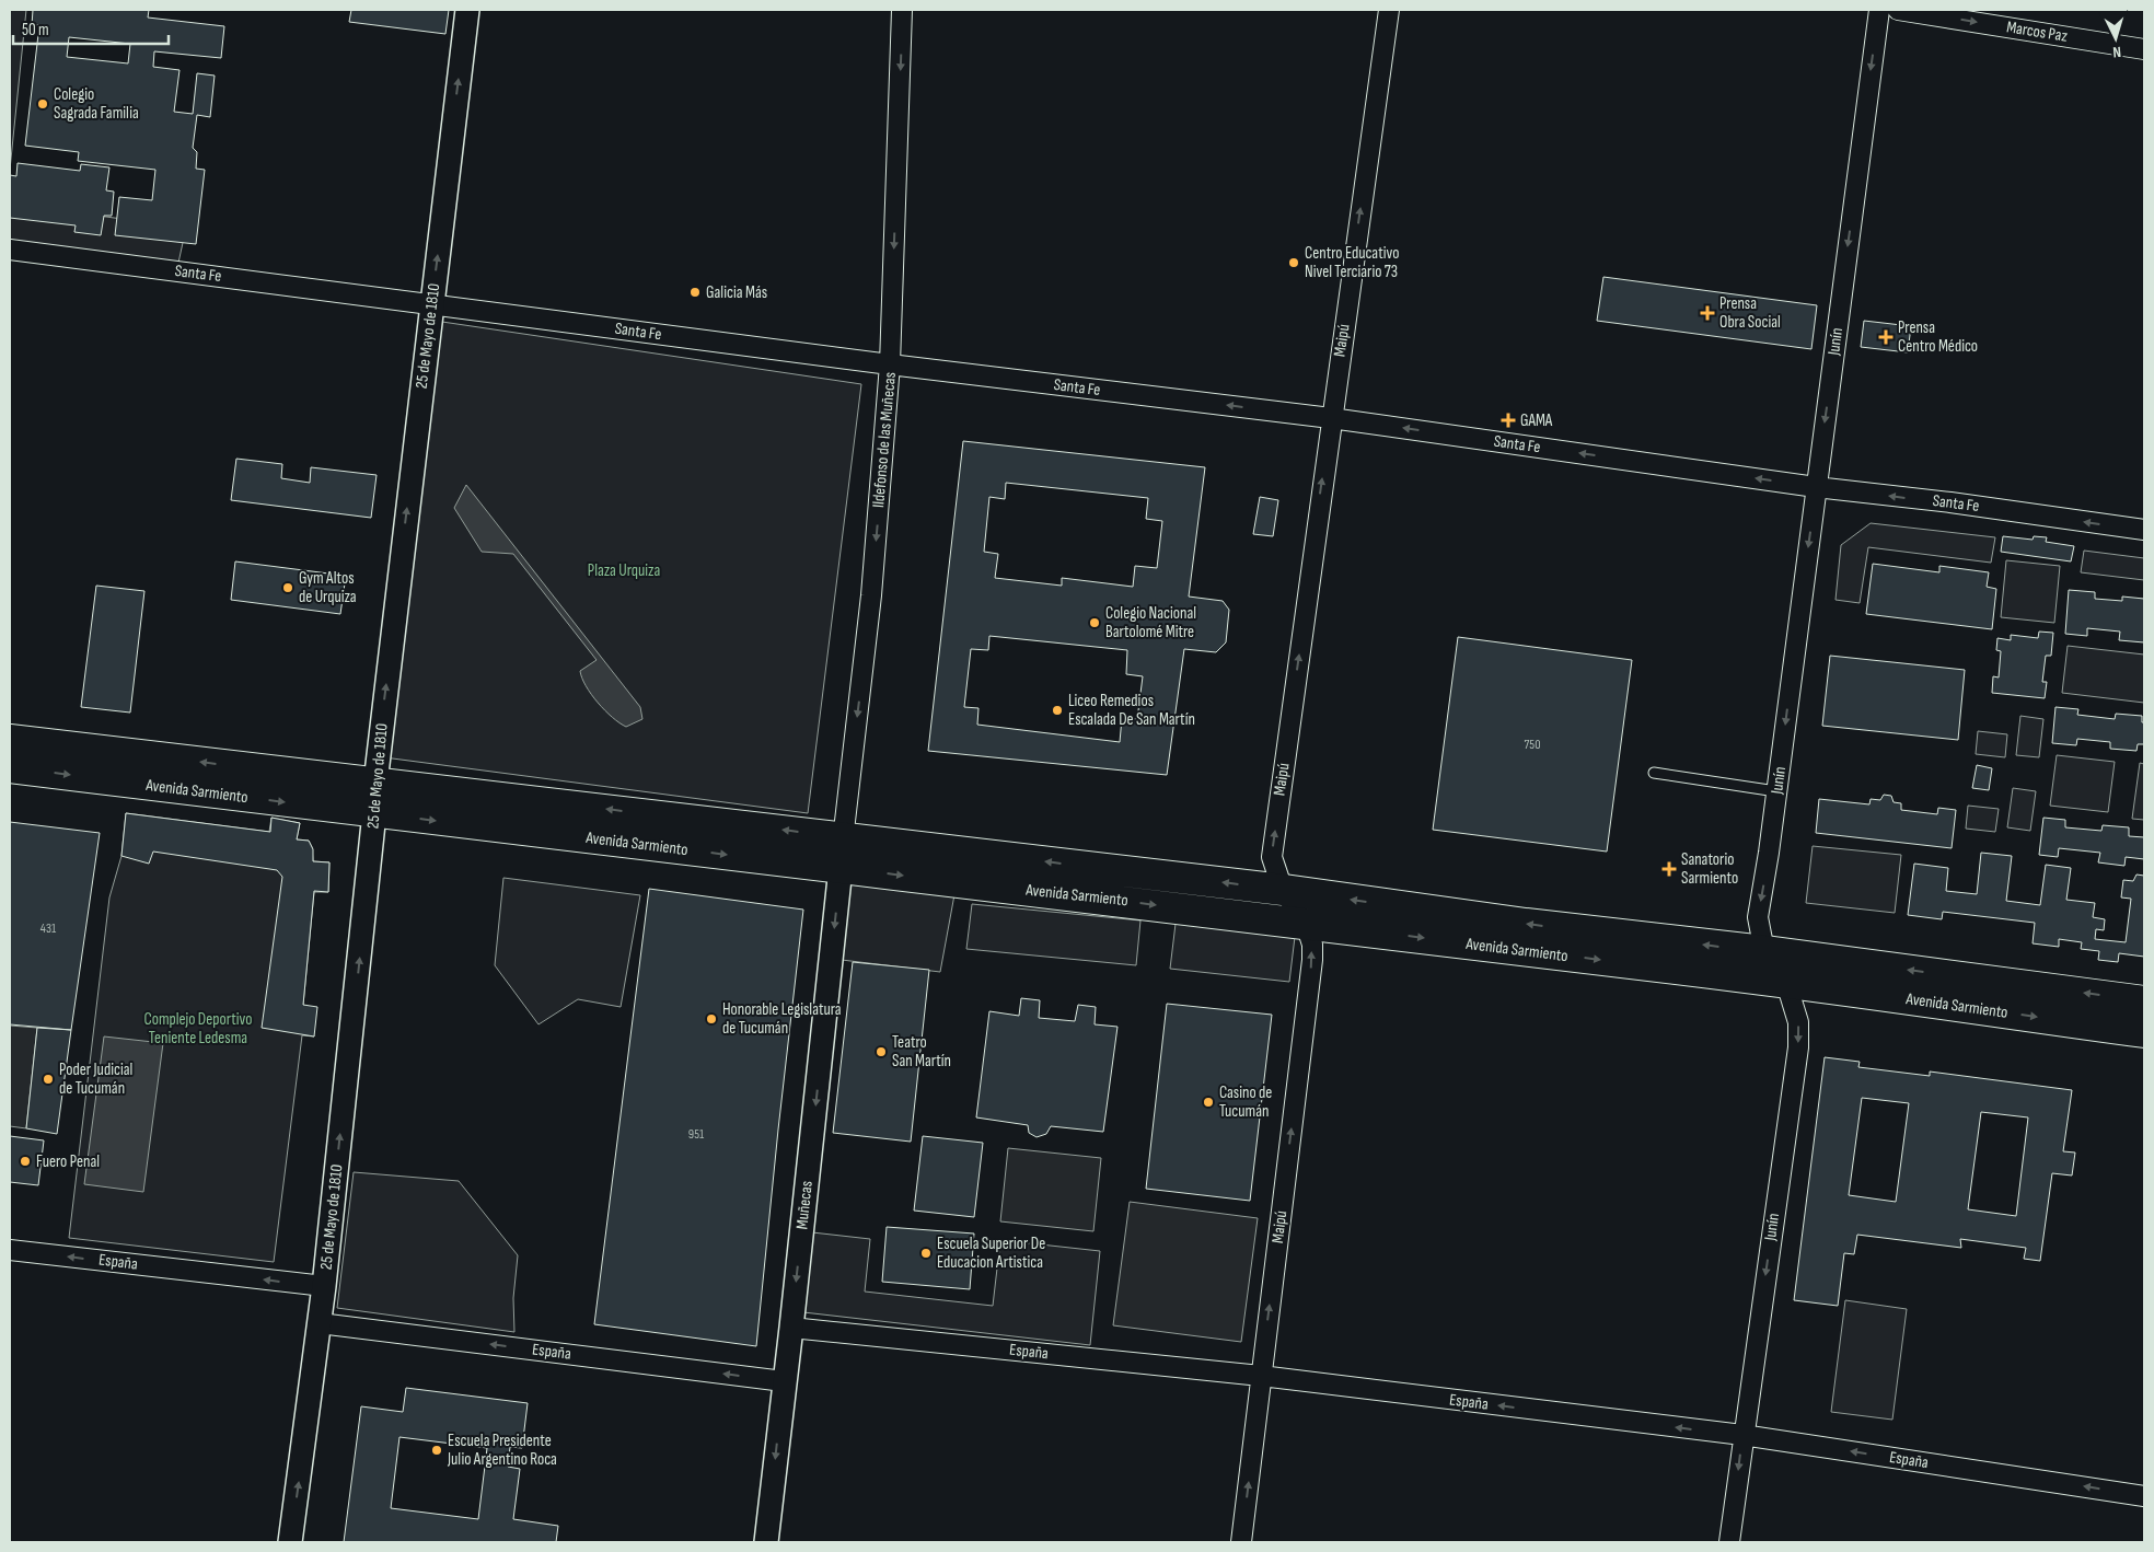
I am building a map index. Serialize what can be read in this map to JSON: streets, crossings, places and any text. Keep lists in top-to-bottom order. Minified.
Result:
{"streets":{"main road":["Avenida Sarmiento"],"street":["Marcos Paz","Santa Fe","25 de Mayo de 1810","Maipú","Junín","Ildefonso de las Muñecas","Muñecas","España"]},"crossings":[["Santa Fe","25 de Mayo de 1810"],["Santa Fe","Maipú"],["Santa Fe","Junín"],["Santa Fe","Ildefonso de las Muñecas"],["25 de Mayo de 1810","Avenida Sarmiento"],["25 de Mayo de 1810","España"],["Maipú","Avenida Sarmiento"],["Maipú","España"],["Junín","Avenida Sarmiento"],["Junín","España"],["Ildefonso de las Muñecas","Avenida Sarmiento"],["Ildefonso de las Muñecas","Muñecas"],["Avenida Sarmiento","Muñecas"],["Muñecas","España"]],"one_way":["Marcos Paz","Santa Fe","25 de Mayo de 1810","Maipú","Junín","Ildefonso de las Muñecas","Muñecas","España"],"parks":["Plaza Urquiza","Complejo Deportivo Teniente Ledesma"],"places":{"other":["Colegio Sagrada Familia","Centro Educativo Nivel Terciario 73","Galicia Más","Gym Altos de Urquiza","Colegio Nacional Bartolomé Mitre","Liceo Remedios Escalada De San Martín","Honorable Legislatura de Tucumán","Teatro San Martín","Poder Judicial de Tucumán","Casino de Tucumán","Fuero Penal","Escuela Superior De Educacion Artistica","Escuela Presidente Julio Argentino Roca"],"health":["Prensa Obra Social","Prensa Centro Médico","GAMA","Sanatorio Sarmiento"]},"house_numbers":["750","431","951"],"scale_bar":"50 m","north":"bottom"}
